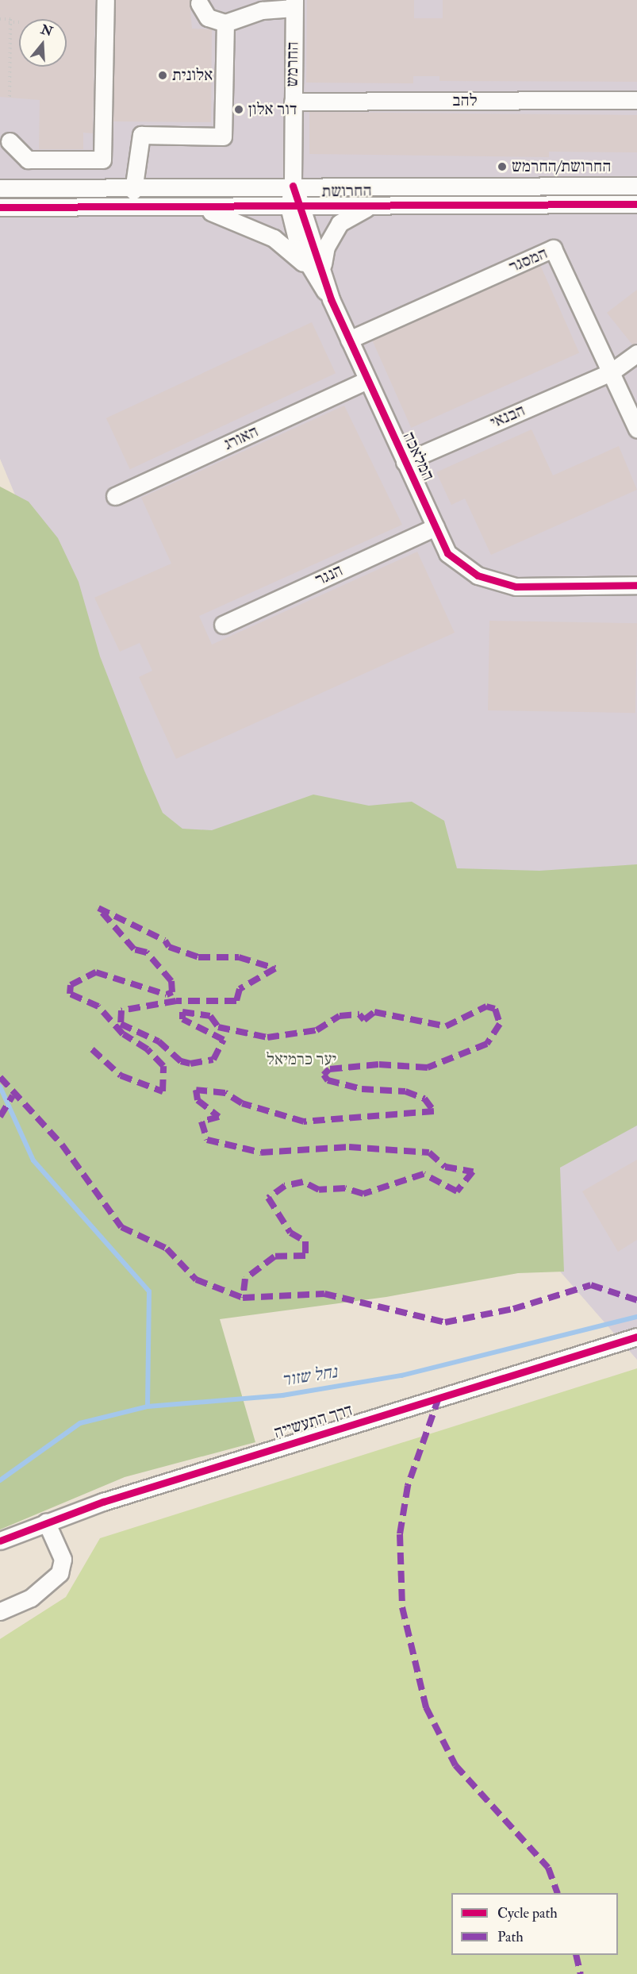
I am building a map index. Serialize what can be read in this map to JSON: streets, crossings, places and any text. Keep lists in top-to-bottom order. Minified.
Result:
{"streets":{"street":["החרמש","להב","החרושת","המסגר","הבנאי","האורג","המלאכה","הנגר","דרך התעשייה"]},"crossings":[["החרמש","להב"],["החרמש","החרושת"],["החרמש","המלאכה"],["החרושת","המלאכה"],["המסגר","הבנאי"],["המסגר","המלאכה"],["הבנאי","המלאכה"],["האורג","המלאכה"],["המלאכה","הנגר"]],"water":["נחל שזור"],"parks":["יער כרמיאל"],"places":["אלונית","דור אלון","החרושת/החרמש"],"legend":["Cycle path","Path"],"north":"top"}
